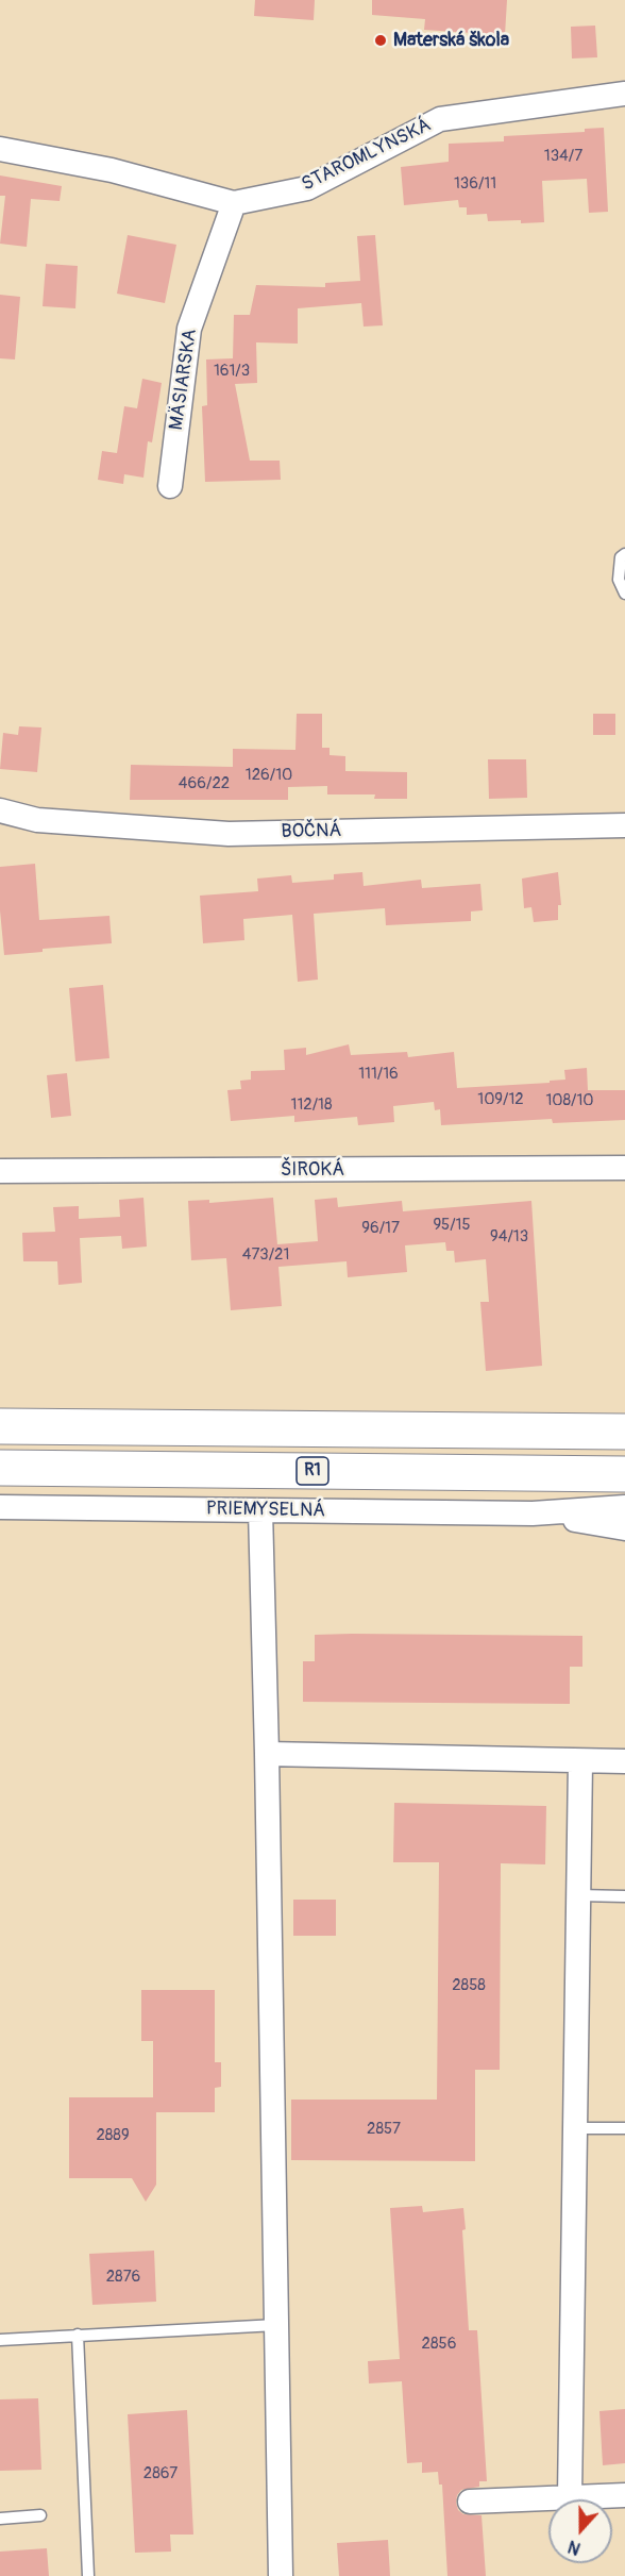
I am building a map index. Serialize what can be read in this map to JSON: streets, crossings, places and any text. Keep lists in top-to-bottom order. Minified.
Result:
{"streets":{"highway":["R1"],"street":["STAROMLYNSKÁ","MÄSIARSKA","BOČNÁ","ŠIROKÁ","PRIEMYSELNÁ"]},"crossings":[["STAROMLYNSKÁ","MÄSIARSKA"]],"places":["Materská škola"],"house_numbers":["134/7","136/11","161/3","126/10","466/22","111/16","109/12","108/10","112/18","95/15","96/17","94/13","473/21","2858","2857","2889","2876","2856","2867"],"north":"bottom"}
